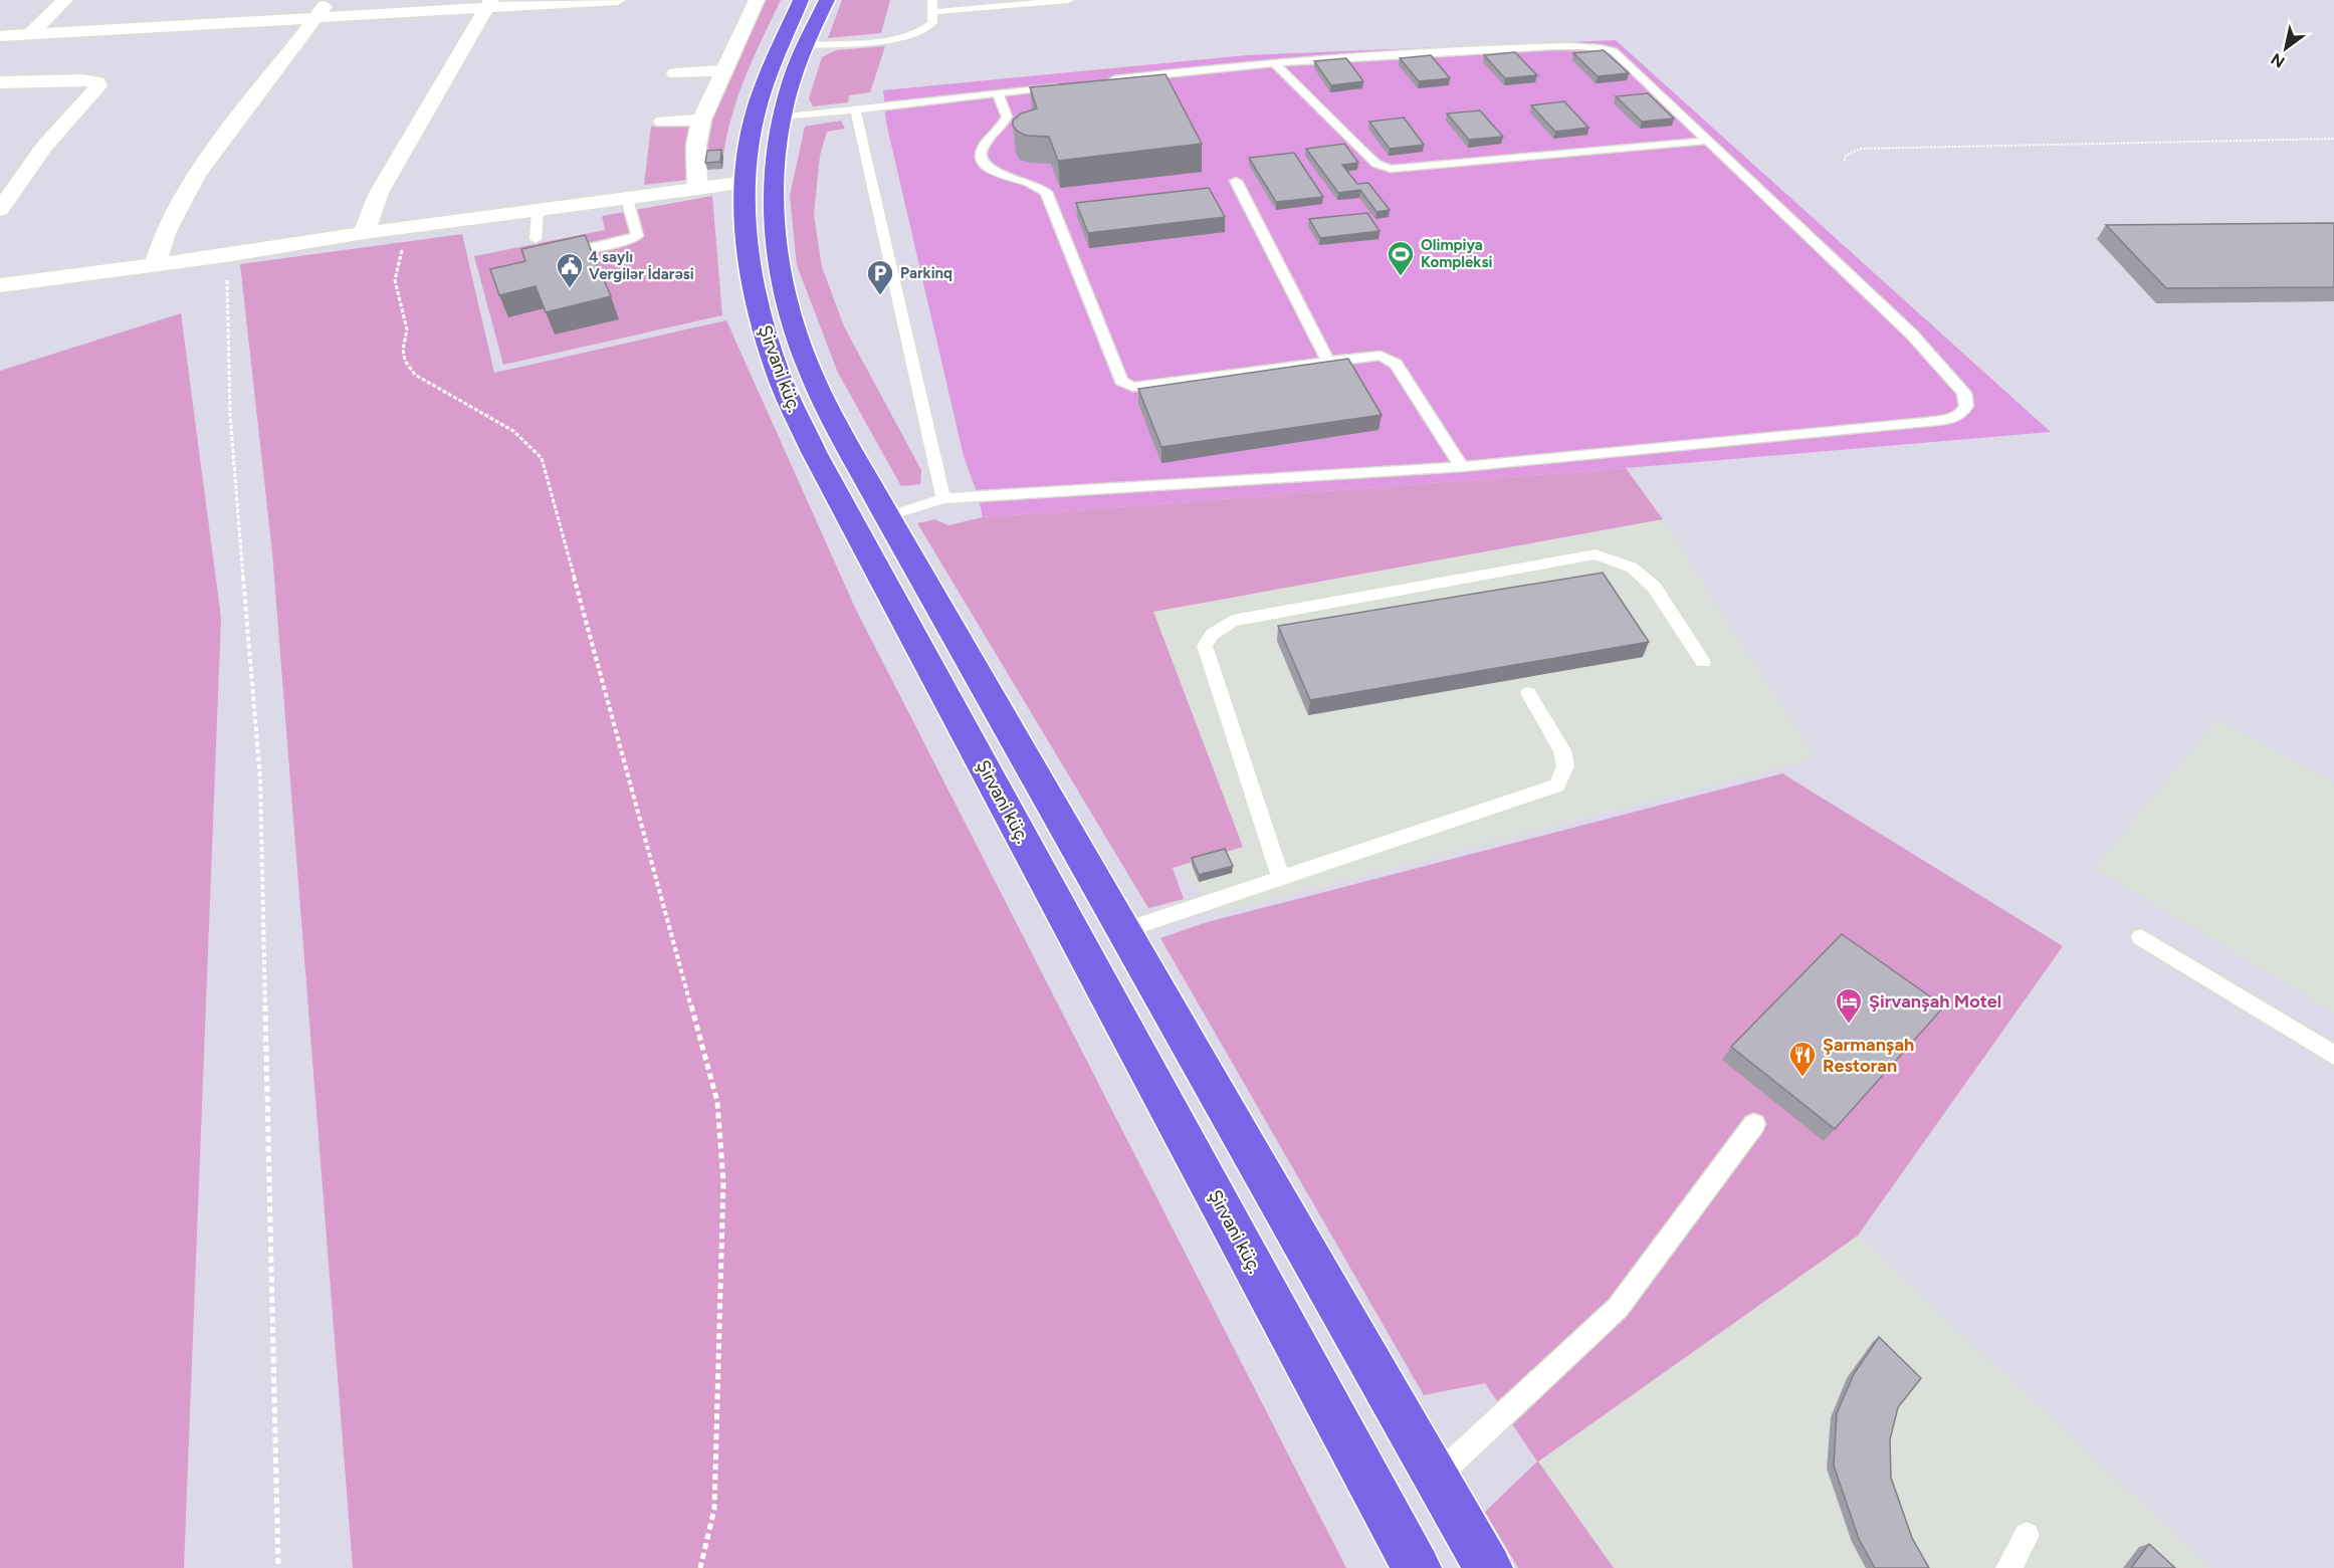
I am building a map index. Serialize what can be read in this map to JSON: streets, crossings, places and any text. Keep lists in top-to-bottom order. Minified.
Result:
{"streets":{"highway":["Şirvani küç."]},"places":{"sports":["Olimpiya Kompleksi"],"public building":["4 saylı Vergilər İdarəsi"],"parking":["Parkinq"],"hotel":["Şirvanşah Motel"],"restaurant":["Şarmanşah Restoran"]},"north":"bottom left"}
